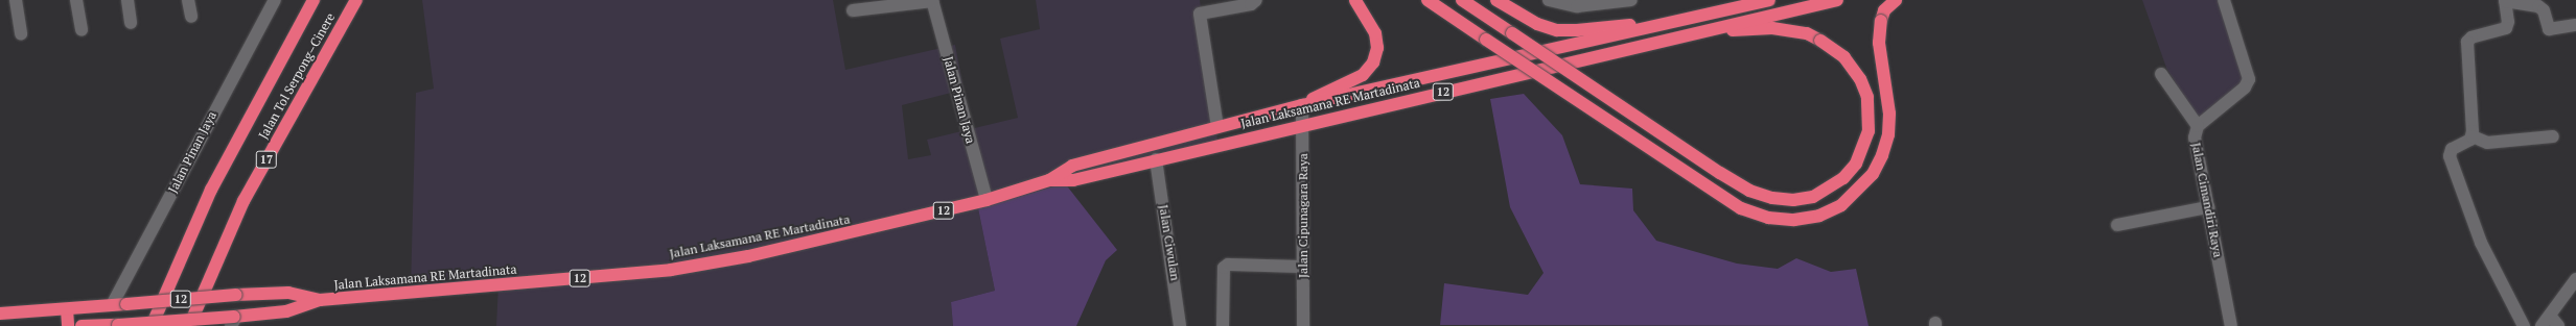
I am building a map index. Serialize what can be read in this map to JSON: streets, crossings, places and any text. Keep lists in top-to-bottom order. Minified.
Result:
{"streets":{"highway":["Jalan Tol Serpong–Cinere","12","Jalan Laksamana RE Martadinata","17"],"street":["Jalan Pinan Jaya","Jalan Cimandiri Raya","Jalan Cipunagara Raya","Jalan Ciwulan"]},"crossings":[["Jalan Pinan Jaya","Jalan Laksamana RE Martadinata"],["Jalan Laksamana RE Martadinata","Jalan Cipunagara Raya"],["Jalan Laksamana RE Martadinata","Jalan Ciwulan"]]}
